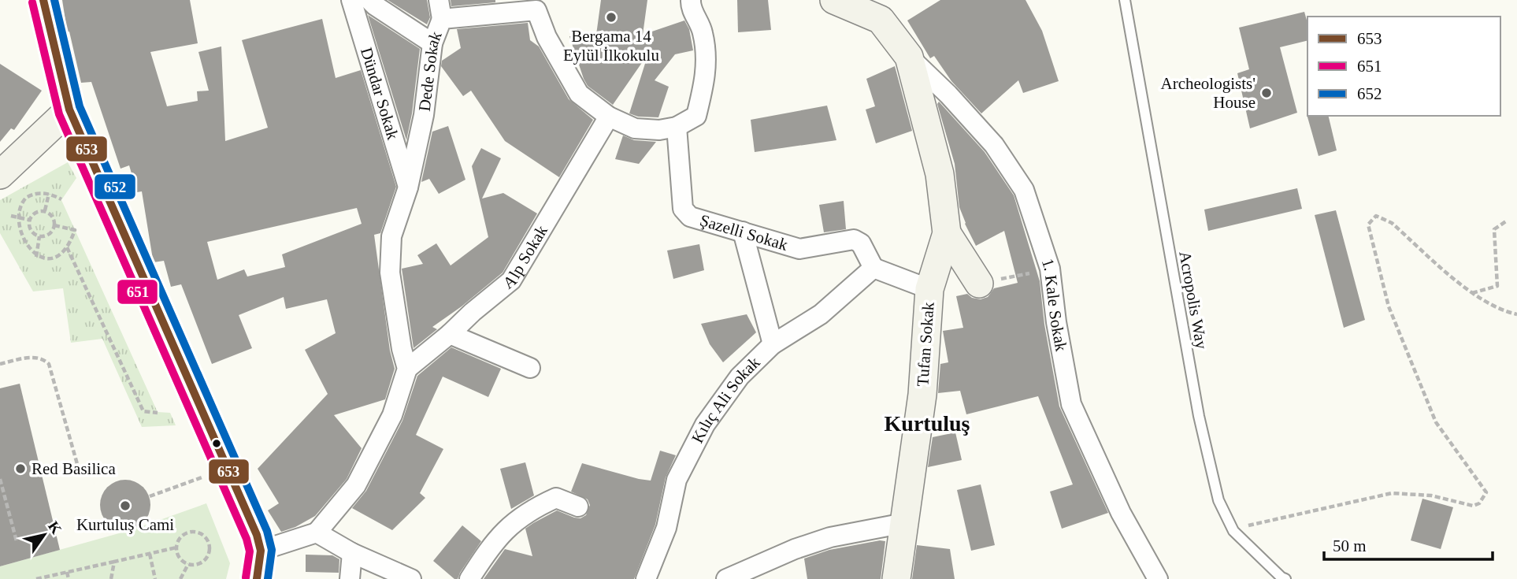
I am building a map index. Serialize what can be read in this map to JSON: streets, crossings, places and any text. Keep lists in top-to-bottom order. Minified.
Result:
{"streets":{"main road":["Tufan Sokak"],"street":["Dede Sokak","Dündar Sokak","Şazelli Sokak","Alp Sokak","1. Kale Sokak","Kılıç Ali Sokak"],"lane":["Acropolis Way"]},"crossings":[["Dede Sokak","Dündar Sokak"],["Dede Sokak","Şazelli Sokak"],["Dede Sokak","Alp Sokak"],["Şazelli Sokak","Kılıç Ali Sokak"],["1. Kale Sokak","Tufan Sokak"]],"districts":["Kurtuluş"],"places":["Bergama 14 Eylül İlkokulu","Archeologists' House","Red Basilica","Kurtuluş Cami"],"lines":["transit line 653","transit line 652","transit line 651"],"legend":["653","651","652"],"scale_bar":"50 m","north":"top right"}
